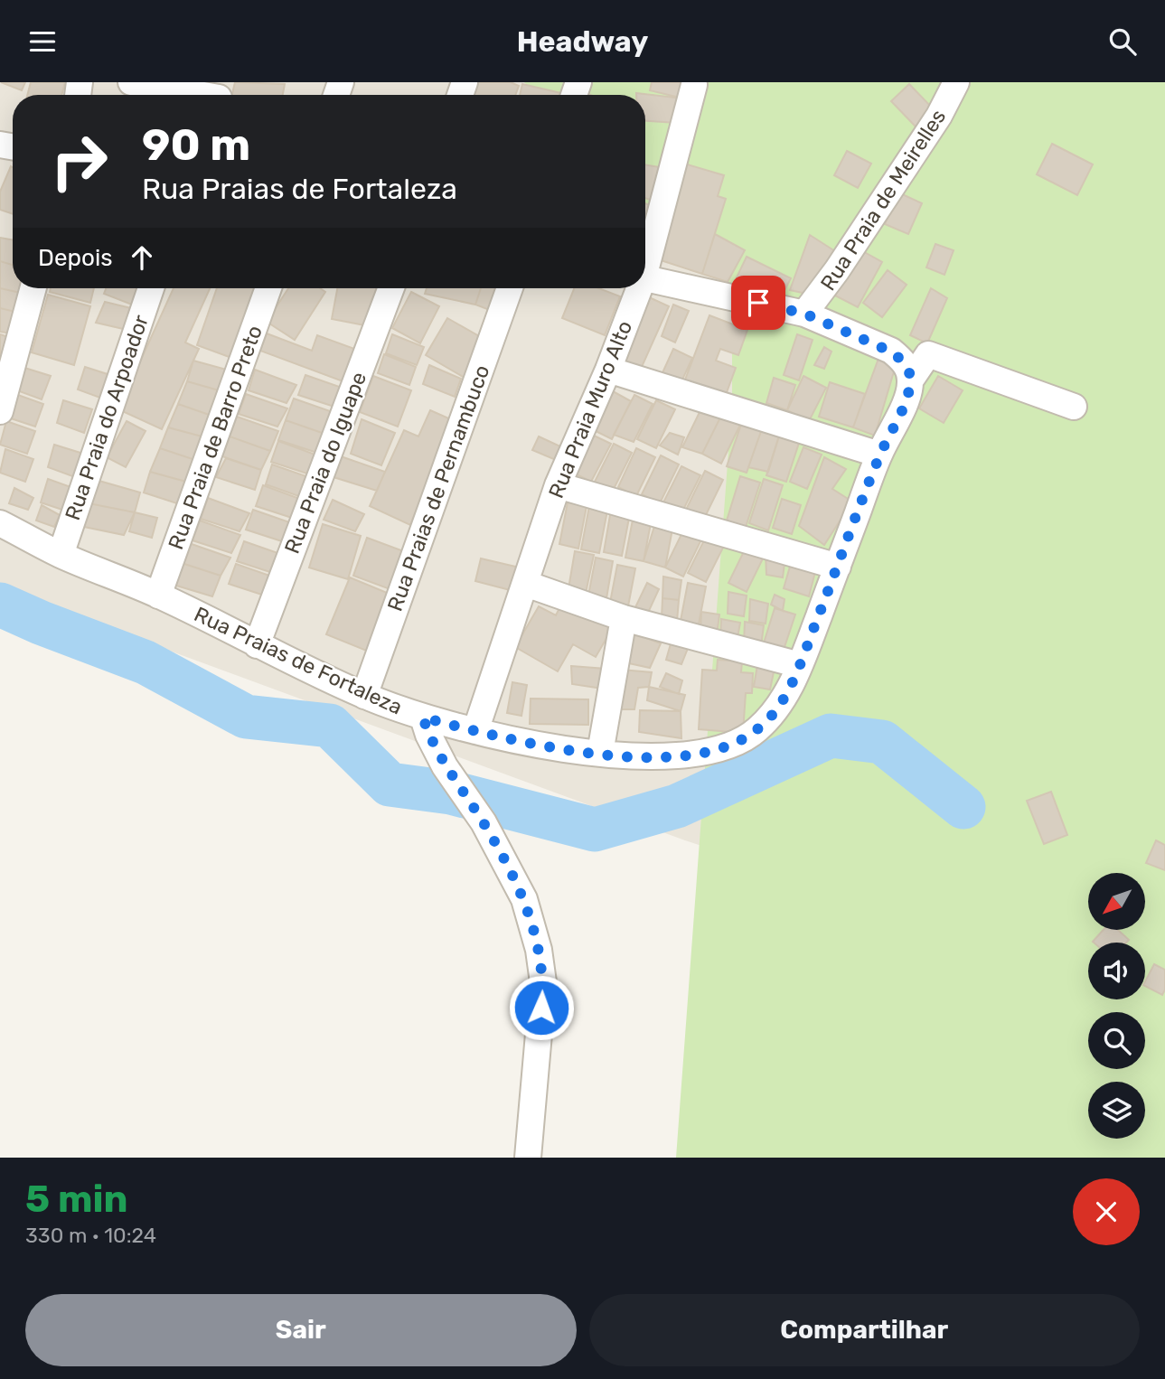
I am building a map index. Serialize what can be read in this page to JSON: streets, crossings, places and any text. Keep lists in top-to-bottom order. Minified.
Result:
{"streets":{"street":["Rua Praia de Meirelles","Rua Praia Muro Alto","Rua Praia do Arpoador","Rua Praia de Barro Preto","Rua Praia do Iguape","Rua Praias de Pernambuco","Rua Praias de Fortaleza"]},"crossings":[["Rua Praia Muro Alto","Rua Praias de Fortaleza"],["Rua Praia do Arpoador","Rua Praias de Fortaleza"],["Rua Praia de Barro Preto","Rua Praias de Fortaleza"],["Rua Praia do Iguape","Rua Praias de Fortaleza"],["Rua Praias de Pernambuco","Rua Praias de Fortaleza"]],"north":"bottom left","page":{"header":"Headway","turn":["90 m","Rua Praias de Fortaleza"],"then":"Depois","heading":["5 min","330 m · 10:24"],"buttons":["Sair","Compartilhar"]}}
